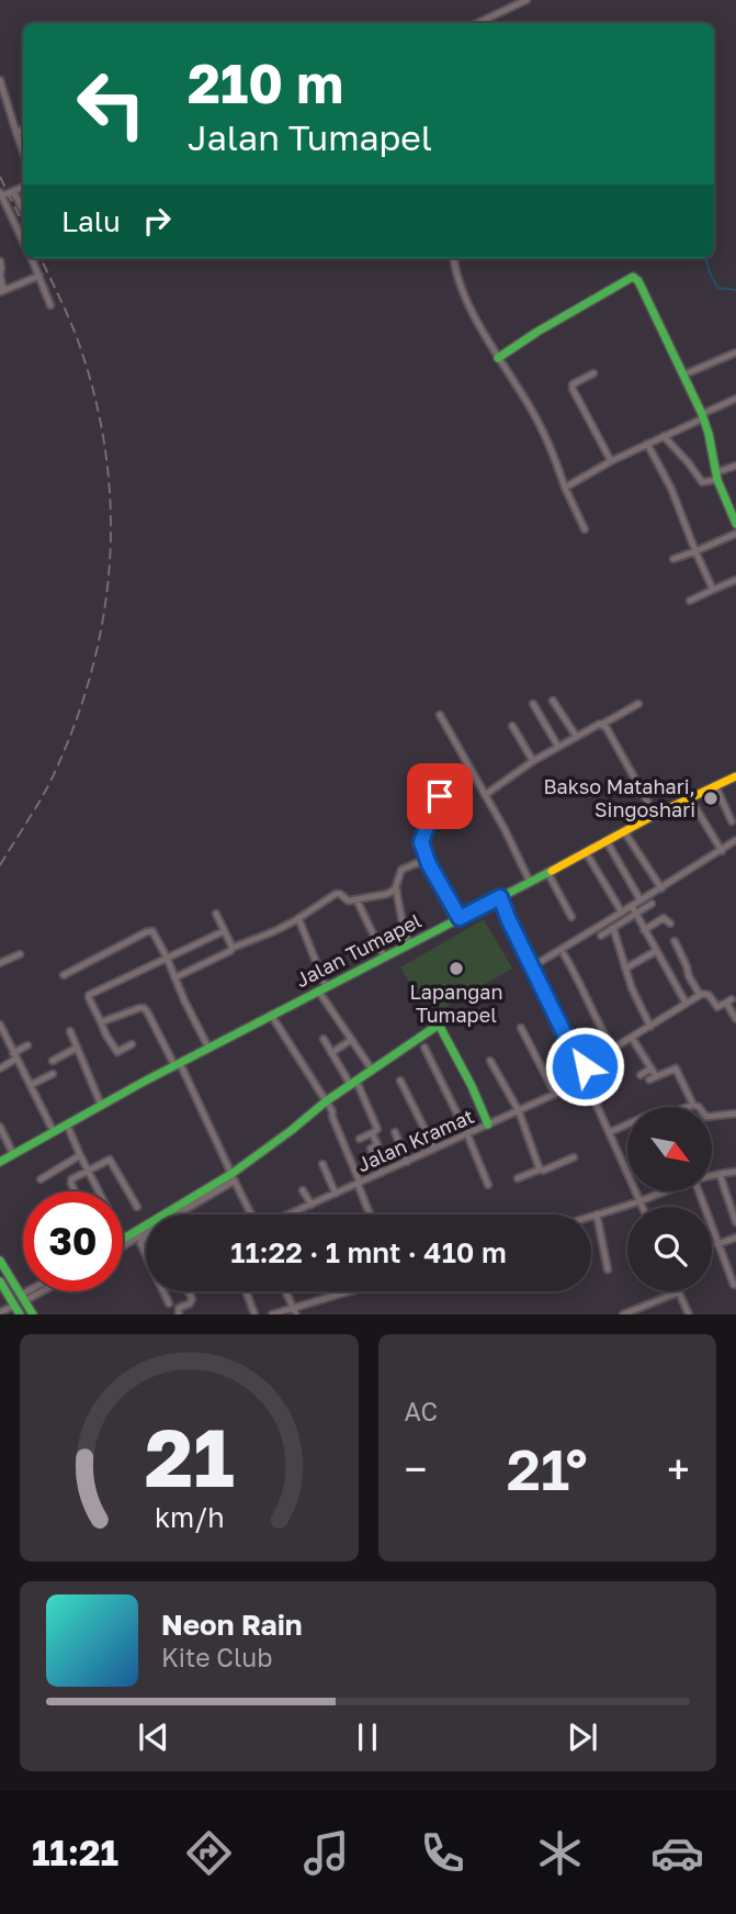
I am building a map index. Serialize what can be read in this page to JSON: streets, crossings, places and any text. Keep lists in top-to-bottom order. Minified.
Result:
{"streets":{"main road":["Jalan Tumapel"],"street":["Jalan Kramat"]},"places":["Bakso Matahari, Singoshari","Lapangan Tumapel"],"north":"bottom right","page":{"turn":["210 m","Jalan Tumapel"],"then":"Lalu","limit":"30","trip":"11:22 · 1 mnt · 410 m","tile":"AC","heat":["−","21°","+"],"song":["Neon Rain","Kite Club"],"tabs":"11:21","gauge":["21","km/h"]}}
